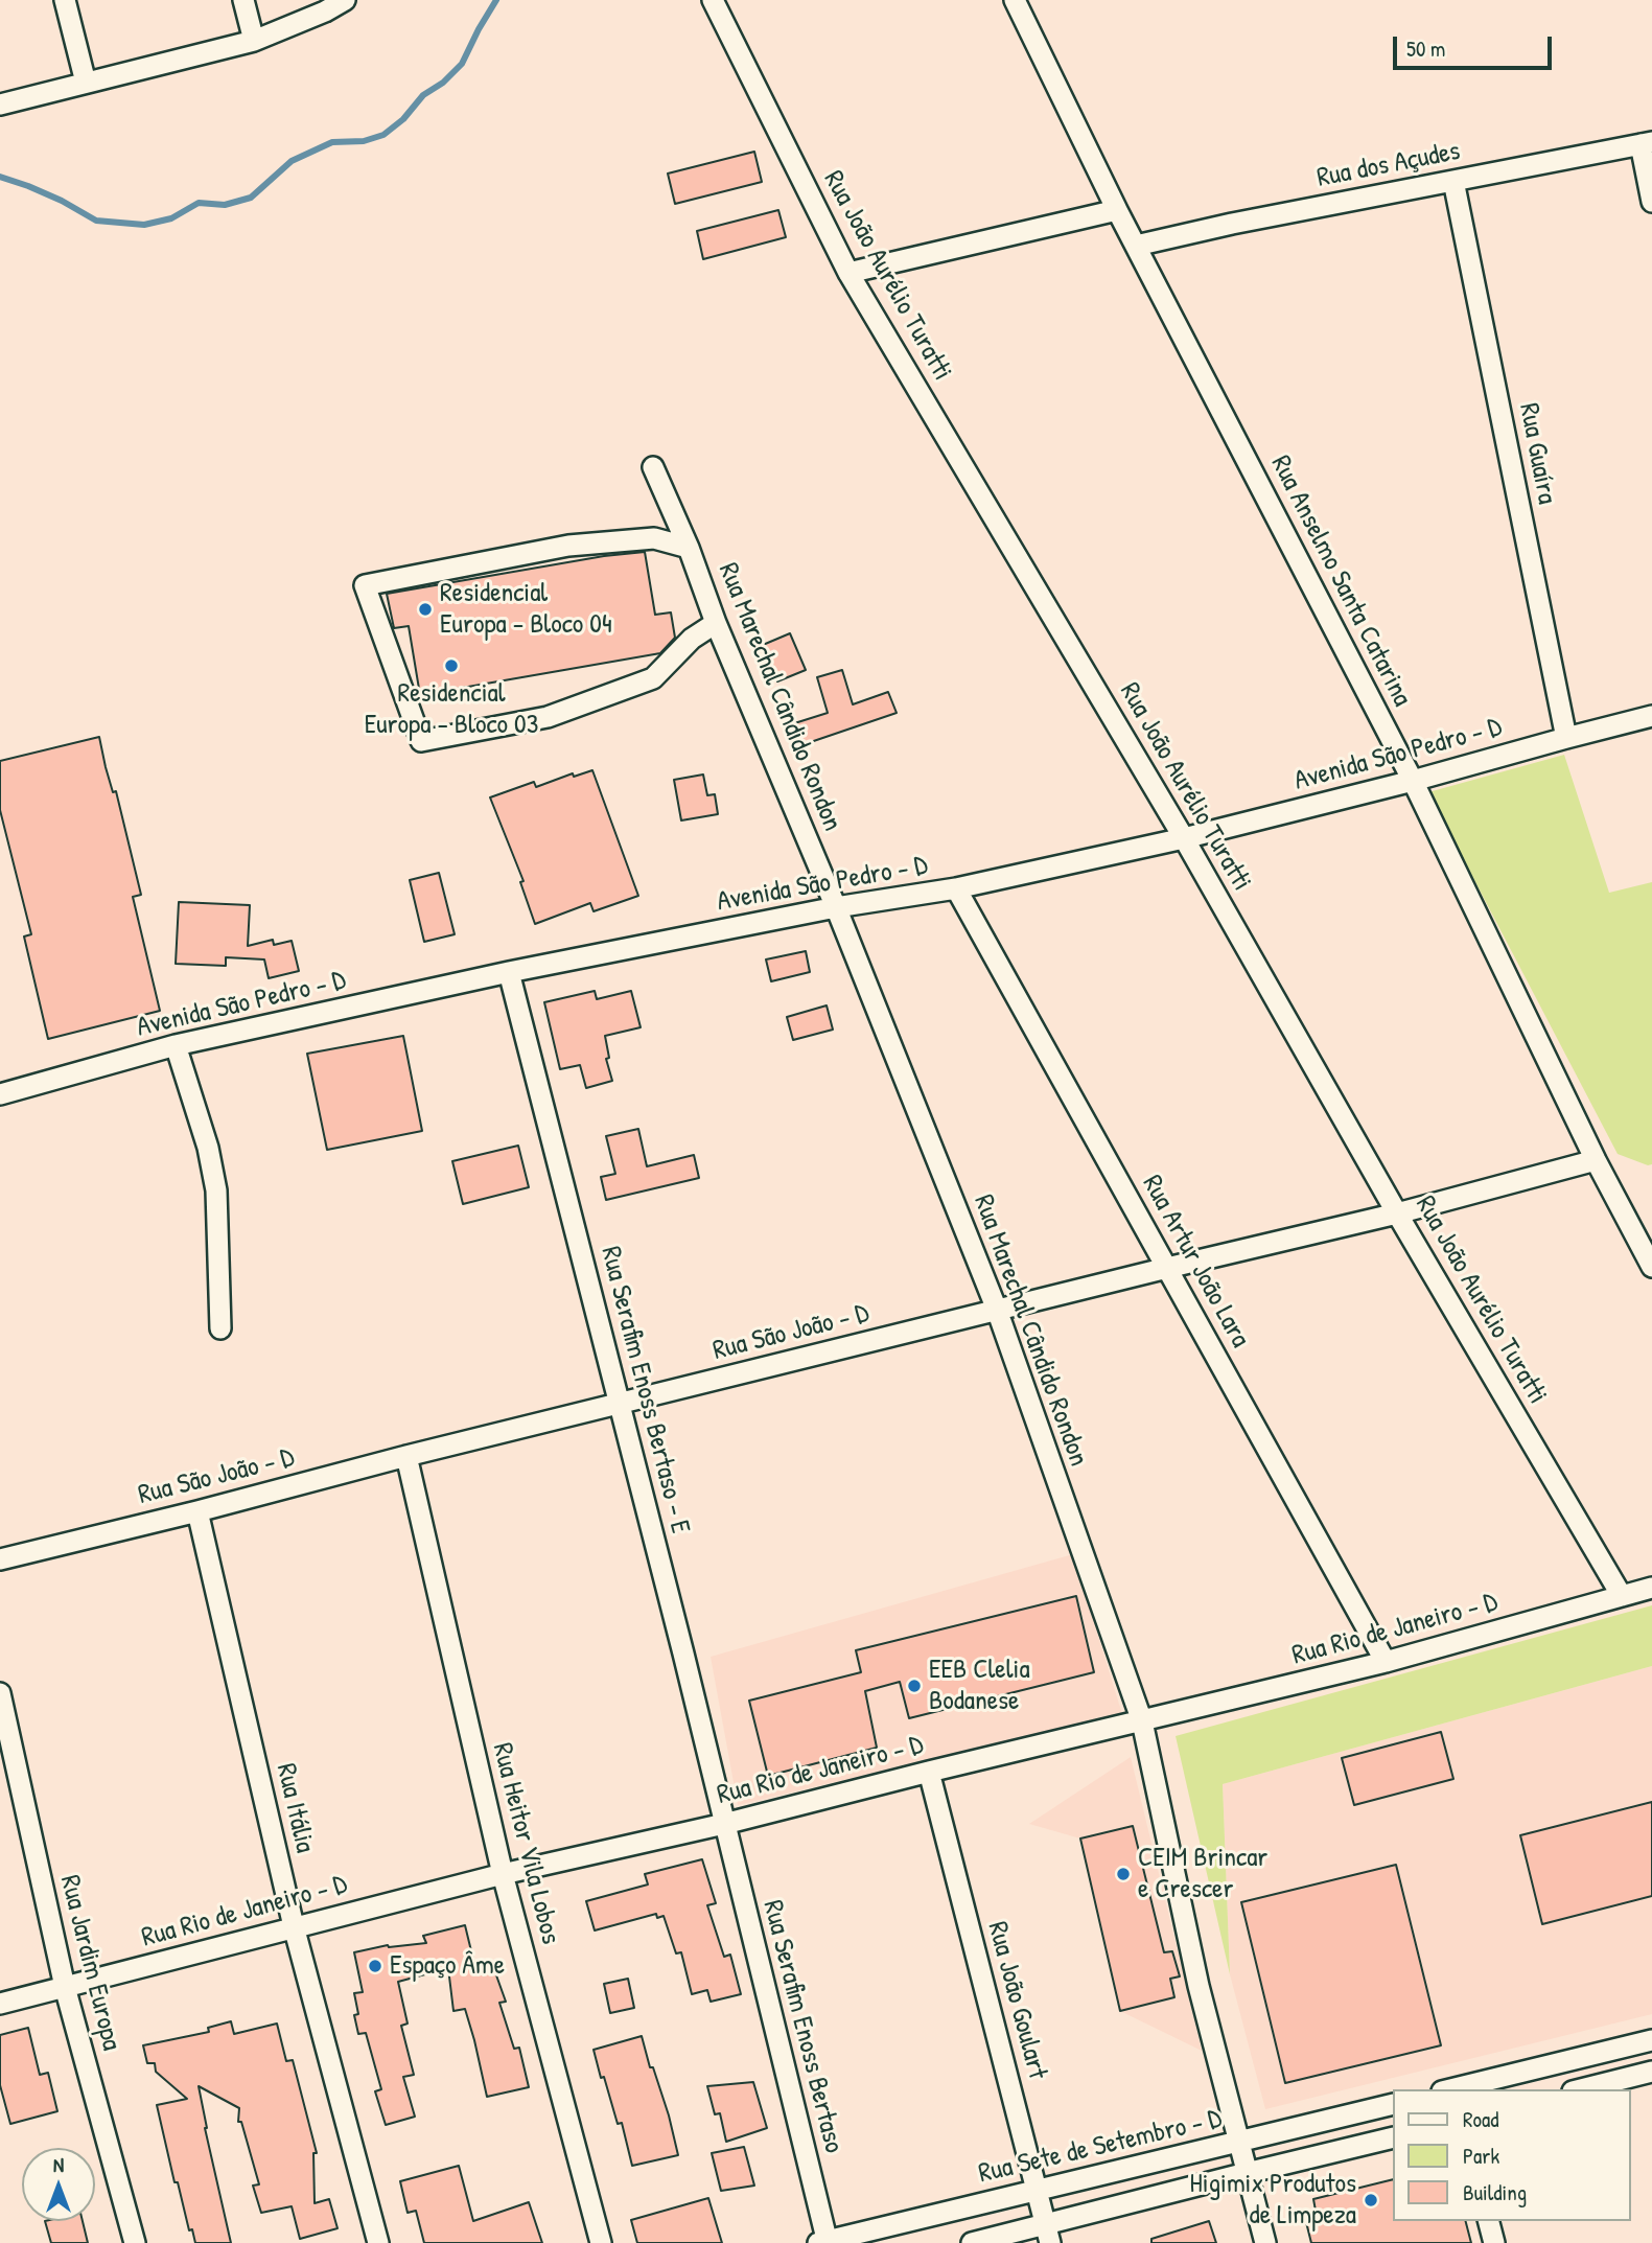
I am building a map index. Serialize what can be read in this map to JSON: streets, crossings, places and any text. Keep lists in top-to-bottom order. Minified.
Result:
{"streets":{"street":["Rua dos Açudes","Rua João Aurélio Turatti","Rua Guaíra","Rua Anselmo Santa Catarina","Rua Marechal Cândido Rondon","Avenida São Pedro - D","Rua Artur João Lara","Rua São João - D","Rua Serafim Enoss Bertaso - E","Rua Rio de Janeiro - D","Rua Itália","Rua Heitor Vila Lobos","Rua Jardim Europa","Rua João Goulart","Rua Serafim Enoss Bertaso","Rua Sete de Setembro - D"]},"crossings":[["Rua dos Açudes","Rua Guaíra"],["Rua dos Açudes","Rua Anselmo Santa Catarina"],["Rua João Aurélio Turatti","Avenida São Pedro - D"],["Rua João Aurélio Turatti","Rua São João - D"],["Rua João Aurélio Turatti","Rua Rio de Janeiro - D"],["Rua Guaíra","Avenida São Pedro - D"],["Rua Anselmo Santa Catarina","Avenida São Pedro - D"],["Rua Anselmo Santa Catarina","Rua São João - D"],["Rua Marechal Cândido Rondon","Avenida São Pedro - D"],["Rua Marechal Cândido Rondon","Rua São João - D"],["Rua Marechal Cândido Rondon","Rua Rio de Janeiro - D"],["Rua Marechal Cândido Rondon","Rua Sete de Setembro - D"],["Avenida São Pedro - D","Rua Artur João Lara"],["Avenida São Pedro - D","Rua Serafim Enoss Bertaso - E"],["Rua Artur João Lara","Rua São João - D"],["Rua Artur João Lara","Rua Rio de Janeiro - D"],["Rua São João - D","Rua Serafim Enoss Bertaso - E"],["Rua São João - D","Rua Itália"],["Rua São João - D","Rua Heitor Vila Lobos"],["Rua Serafim Enoss Bertaso - E","Rua Rio de Janeiro - D"],["Rua Serafim Enoss Bertaso - E","Rua Serafim Enoss Bertaso"],["Rua Rio de Janeiro - D","Rua Itália"],["Rua Rio de Janeiro - D","Rua Heitor Vila Lobos"],["Rua Rio de Janeiro - D","Rua Jardim Europa"],["Rua Rio de Janeiro - D","Rua João Goulart"],["Rua Rio de Janeiro - D","Rua Serafim Enoss Bertaso"],["Rua João Goulart","Rua Sete de Setembro - D"],["Rua Serafim Enoss Bertaso","Rua Sete de Setembro - D"]],"places":["Residencial Europa - Bloco 04","Residencial Europa - Bloco 03","EEB Clelia Bodanese","CEIM Brincar e Crescer","Espaço Âme","Higimix Produtos de Limpeza"],"legend":["Road","Park","Building"],"scale_bar":"50 m","north":"top"}
